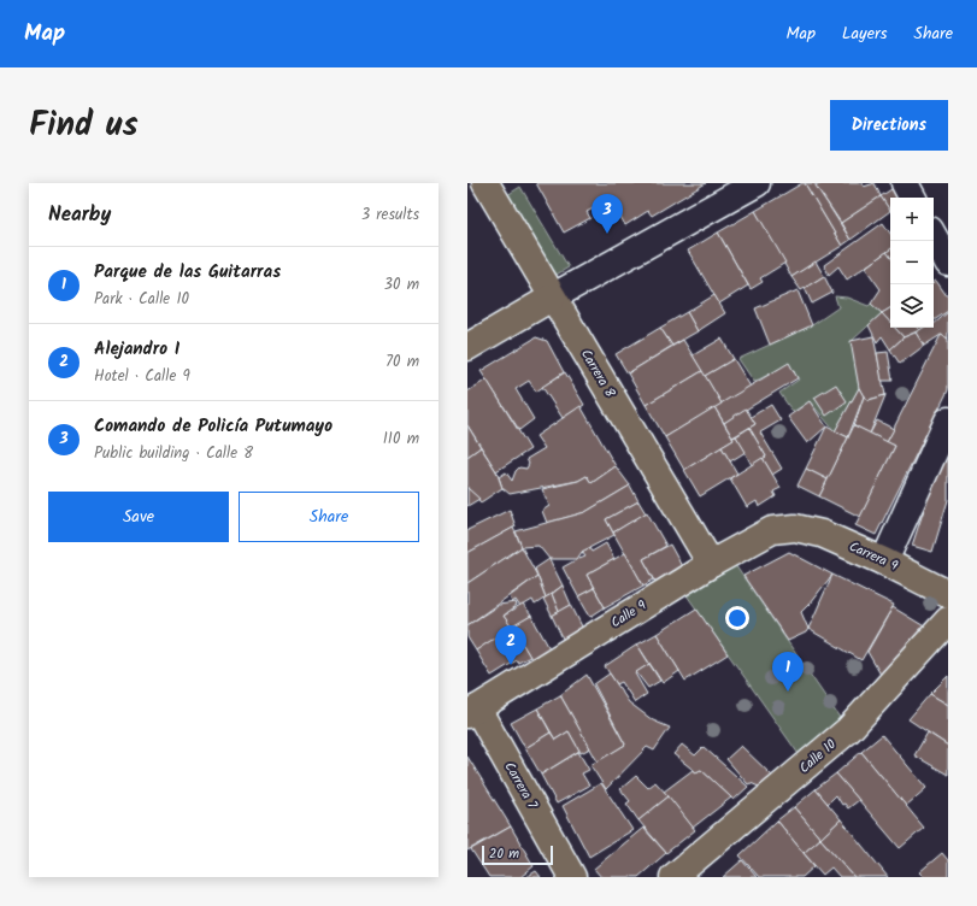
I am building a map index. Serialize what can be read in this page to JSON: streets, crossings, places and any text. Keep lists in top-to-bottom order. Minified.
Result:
{"streets":{"main road":["Carrera 8","Carrera 9","Calle 9","Calle 10","Carrera 7"]},"crossings":[["Carrera 8","Calle 9"],["Carrera 9","Calle 9"],["Calle 9","Carrera 7"]],"scale_bar":"20 m","page":{"header":"Map","nav":["Map","Layers","Share"],"title":"Find us","buttons":["Directions",["Save","Share"]],"heading":["Nearby","3 results"],"pins":["3","2","1"],"map_buttons":["+","−"],"list":[{"mark":"1","name":"Parque de las Guitarras","note":"Park · Calle 10","value":"30 m"},{"mark":"2","name":"Alejandro I","note":"Hotel · Calle 9","value":"70 m"},{"mark":"3","name":"Comando de Policía Putumayo","note":"Public building · Calle 8","value":"110 m"}],"scale":"20 m"}}
